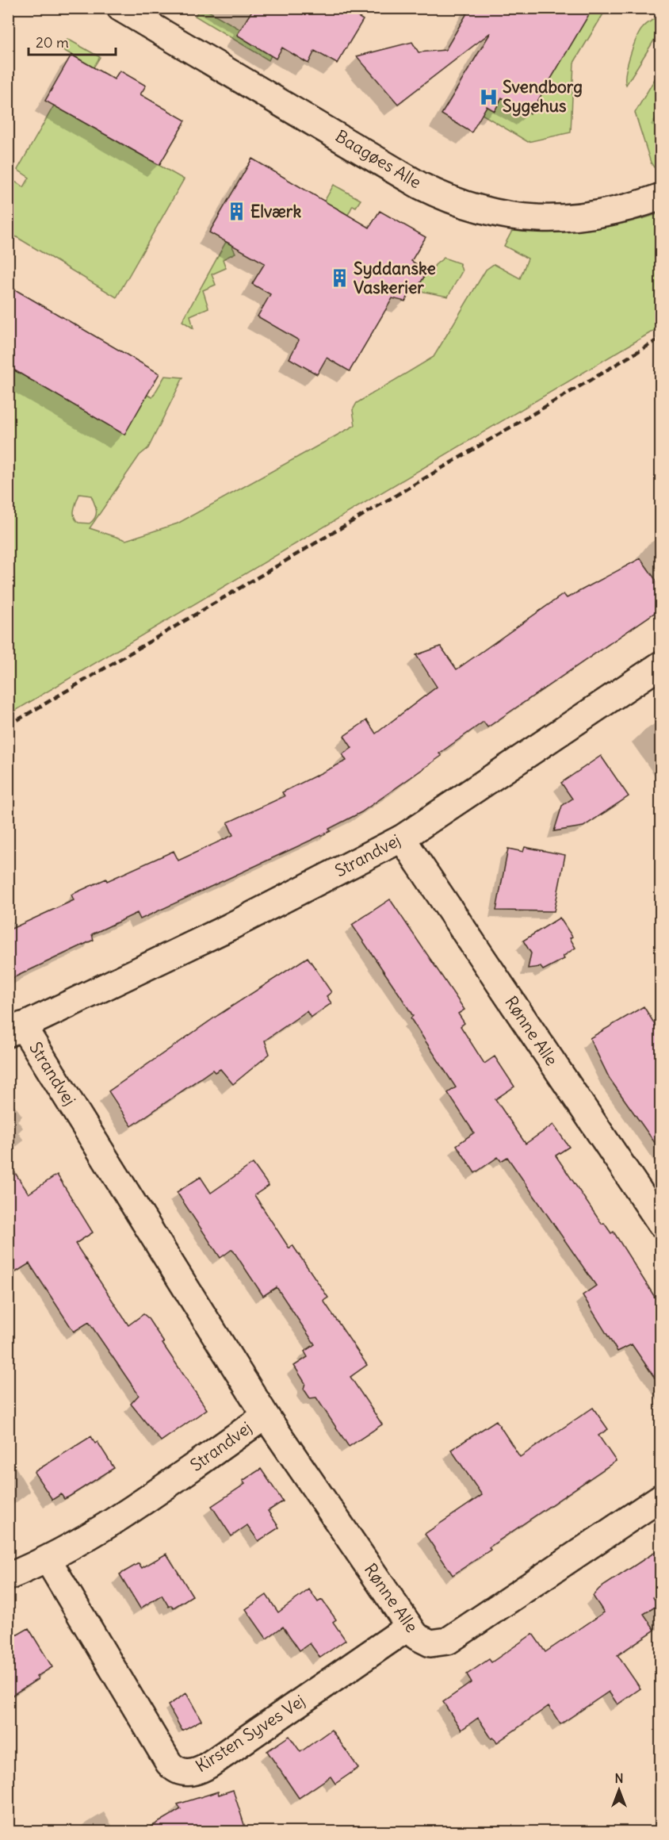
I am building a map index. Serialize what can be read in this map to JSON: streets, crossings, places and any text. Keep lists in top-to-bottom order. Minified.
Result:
{"streets":{"street":["Baagøes Alle","Strandvej","Rønne Alle","Kirsten Syves Vej"]},"crossings":[["Strandvej","Rønne Alle"],["Strandvej","Kirsten Syves Vej"],["Rønne Alle","Kirsten Syves Vej"]],"places":{"hospital":["Svendborg Sygehus"],"building":["Elværk","Syddanske Vaskerier"]},"scale_bar":"20 m","north":"top"}
